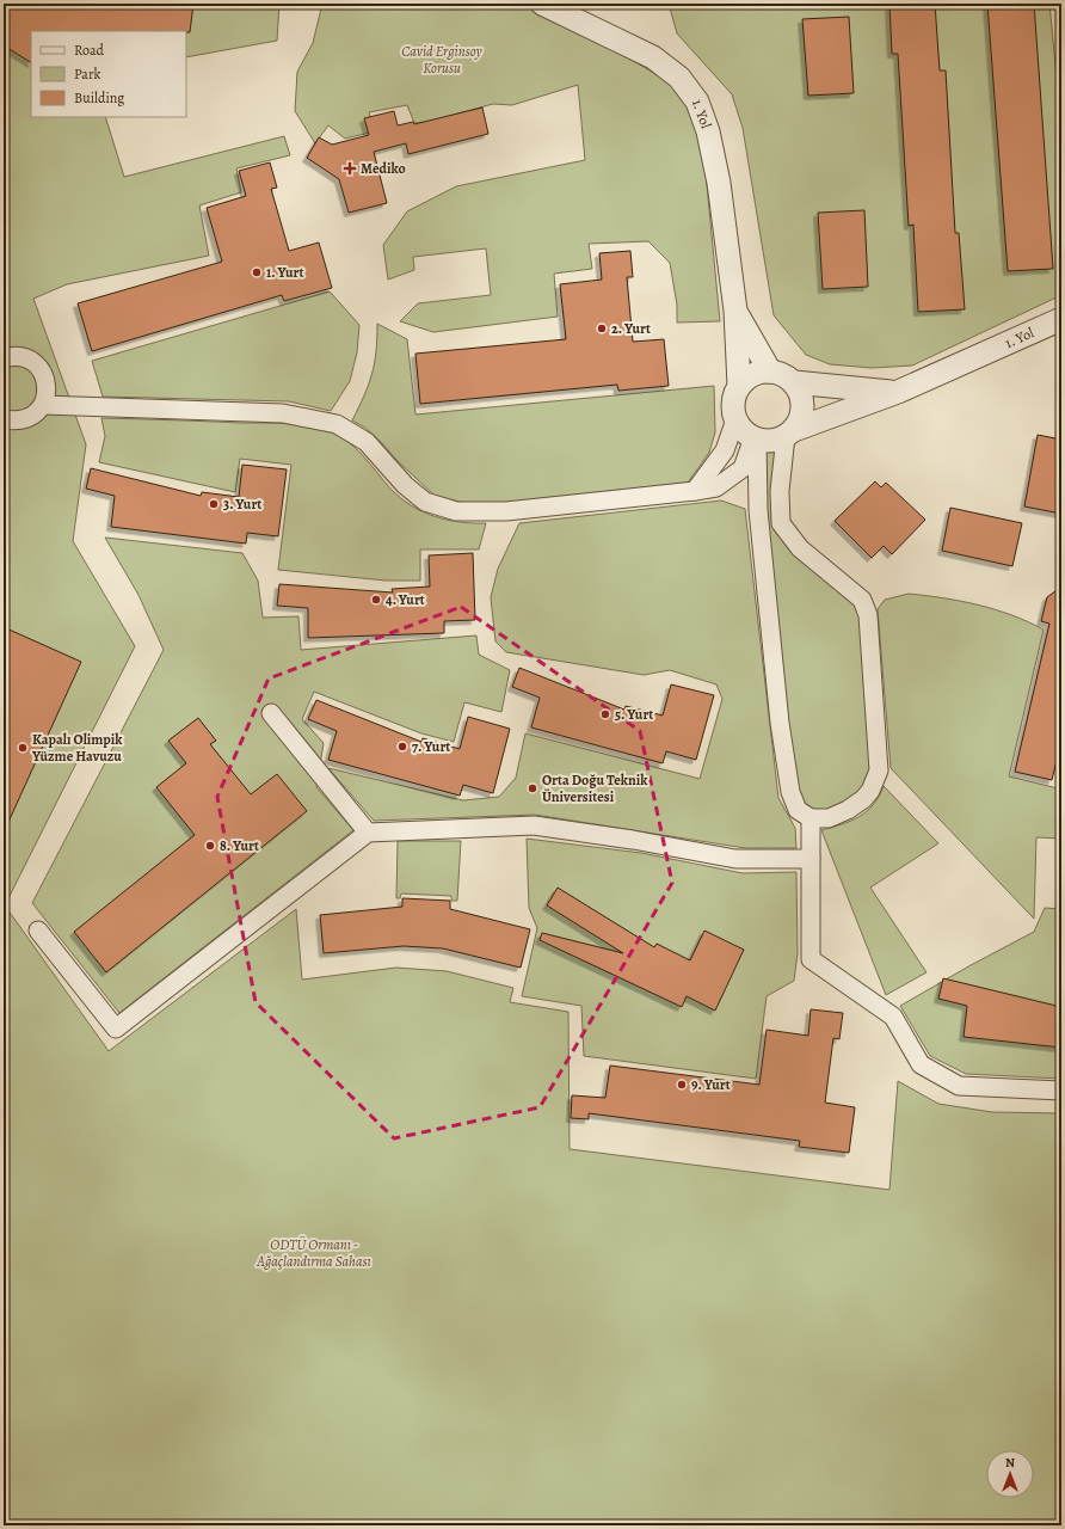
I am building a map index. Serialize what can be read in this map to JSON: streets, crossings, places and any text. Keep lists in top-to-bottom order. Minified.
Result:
{"streets":{"street":["1. Yol"]},"parks":["Cavid Erginsoy Korusu","ODTÜ Ormanı - Ağaçlandırma Sahası"],"places":{"health":["Mediko"],"other":["1. Yurt","2. Yurt","3. Yurt","4. Yurt","5. Yurt","7. Yurt","Kapalı Olimpik Yüzme Havuzu","Orta Doğu Teknik Üniversitesi","8. Yurt","9. Yurt"]},"legend":["Road","Park","Building"],"north":"top"}
